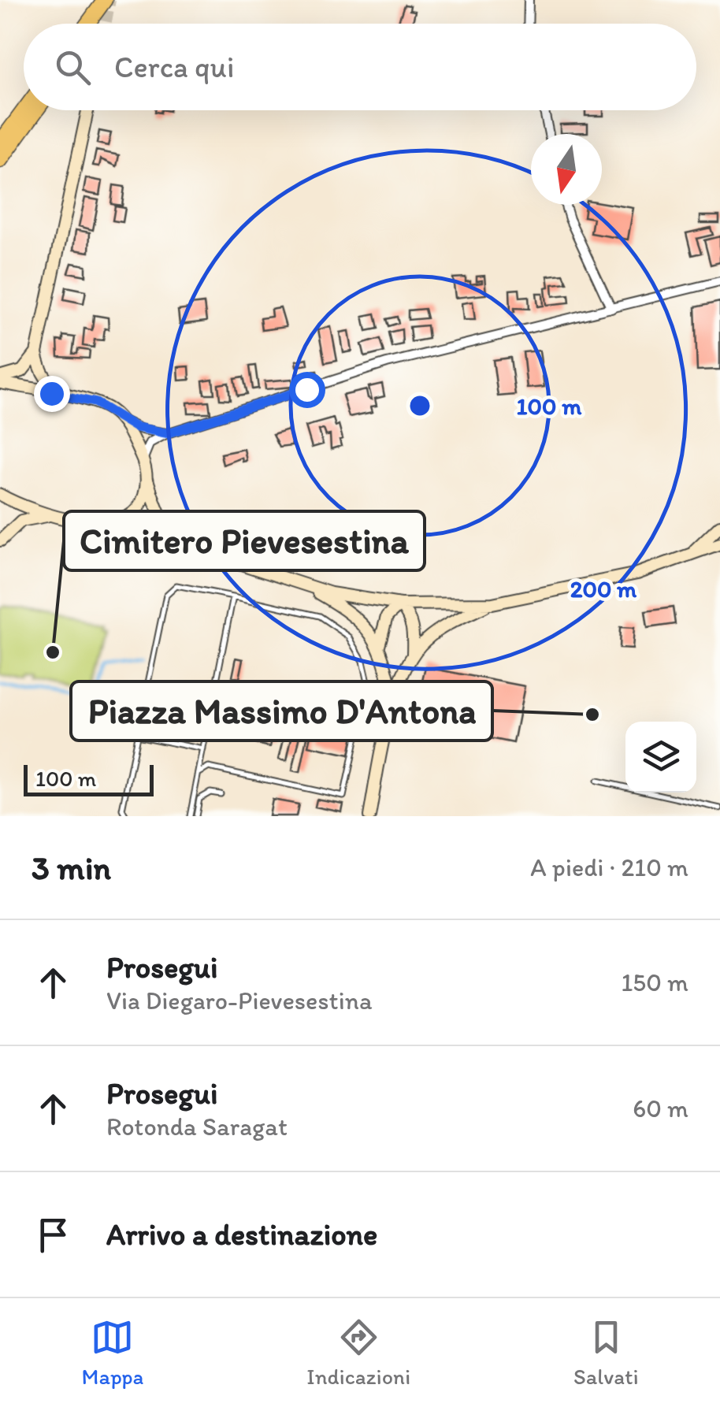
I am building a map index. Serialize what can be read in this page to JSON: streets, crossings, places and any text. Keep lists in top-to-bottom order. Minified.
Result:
{"places":["Cimitero Pievesestina","Piazza Massimo D'Antona"],"scale_bar":"100 m","north":"bottom","page":{"search":"Cerca qui","scale":"100 m","heading":["3 min","A piedi · 210 m"],"list":[["Prosegui","Via Diegaro-Pievesestina","150 m"],["Prosegui","Rotonda Saragat","60 m"],"Arrivo a destinazione"],"nav":["Mappa","Indicazioni","Salvati"]},"rings":["100 m","200 m"]}
